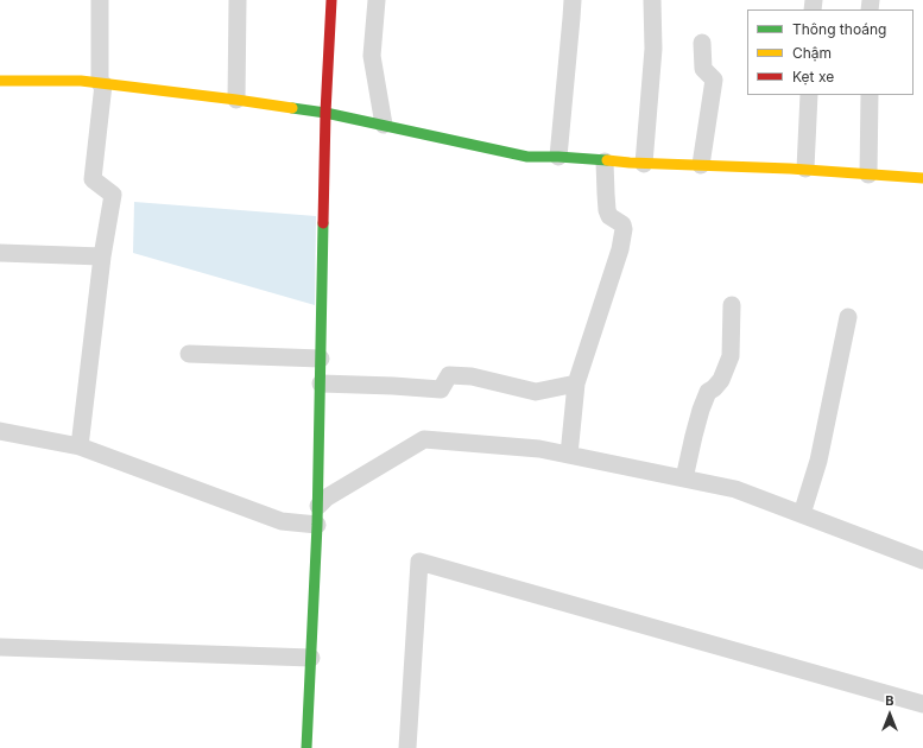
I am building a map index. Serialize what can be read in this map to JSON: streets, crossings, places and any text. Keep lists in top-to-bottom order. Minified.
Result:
{"legend":["Thông thoáng","Chậm","Kẹt xe"],"north":"top"}
